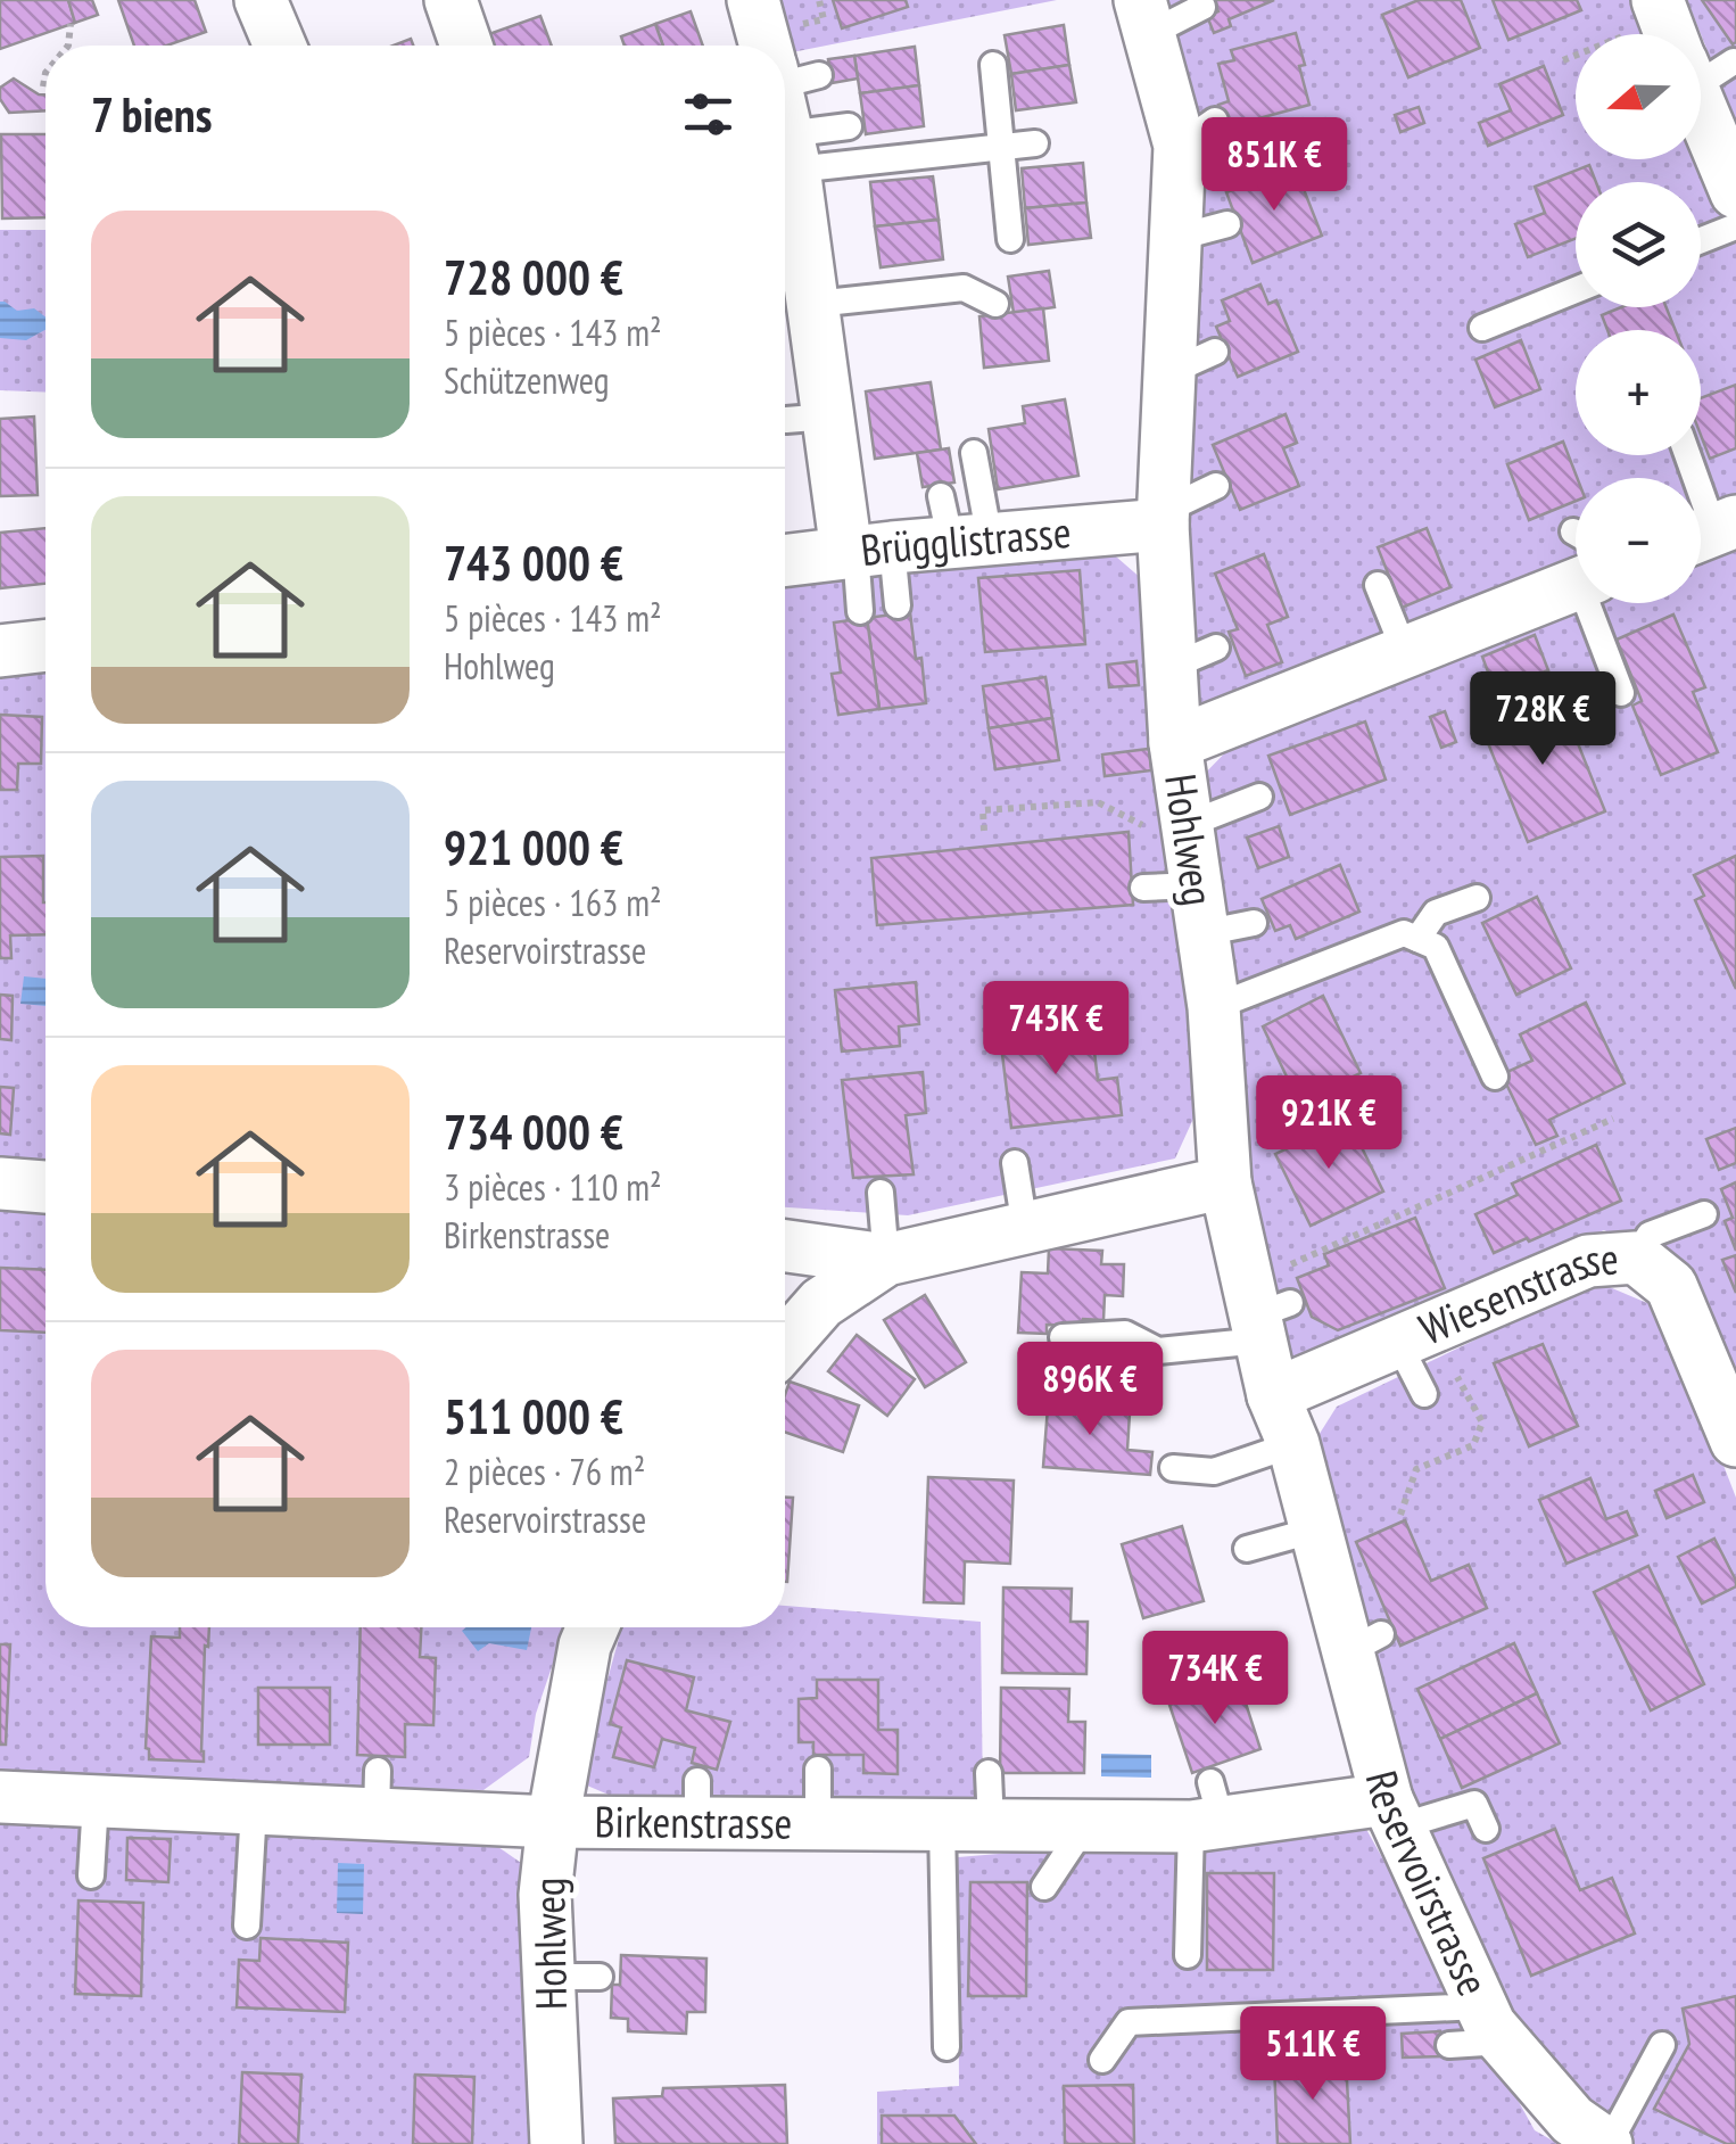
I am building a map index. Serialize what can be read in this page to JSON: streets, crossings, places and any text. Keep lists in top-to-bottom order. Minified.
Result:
{"streets":{"street":["Brügglistrasse","Hohlweg","Wiesenstrasse","Birkenstrasse","Reservoirstrasse"]},"crossings":[["Brügglistrasse","Hohlweg"],["Hohlweg","Birkenstrasse"],["Hohlweg","Reservoirstrasse"],["Wiesenstrasse","Reservoirstrasse"],["Birkenstrasse","Reservoirstrasse"]],"north":"left","page":{"map_buttons":["+","−"],"heading":"7 biens","price":["851K €","728K €","743K €","921K €","896K €","734K €","511K €"],"list":[{"name":"728 000 €","note":"5 pièces · 143 m² · Schützenweg"},{"name":"743 000 €","note":"5 pièces · 143 m² · Hohlweg"},{"name":"921 000 €","note":"5 pièces · 163 m² · Reservoirstrasse"},{"name":"734 000 €","note":"3 pièces · 110 m² · Birkenstrasse"},{"name":"511 000 €","note":"2 pièces · 76 m² · Reservoirstrasse"}]}}
